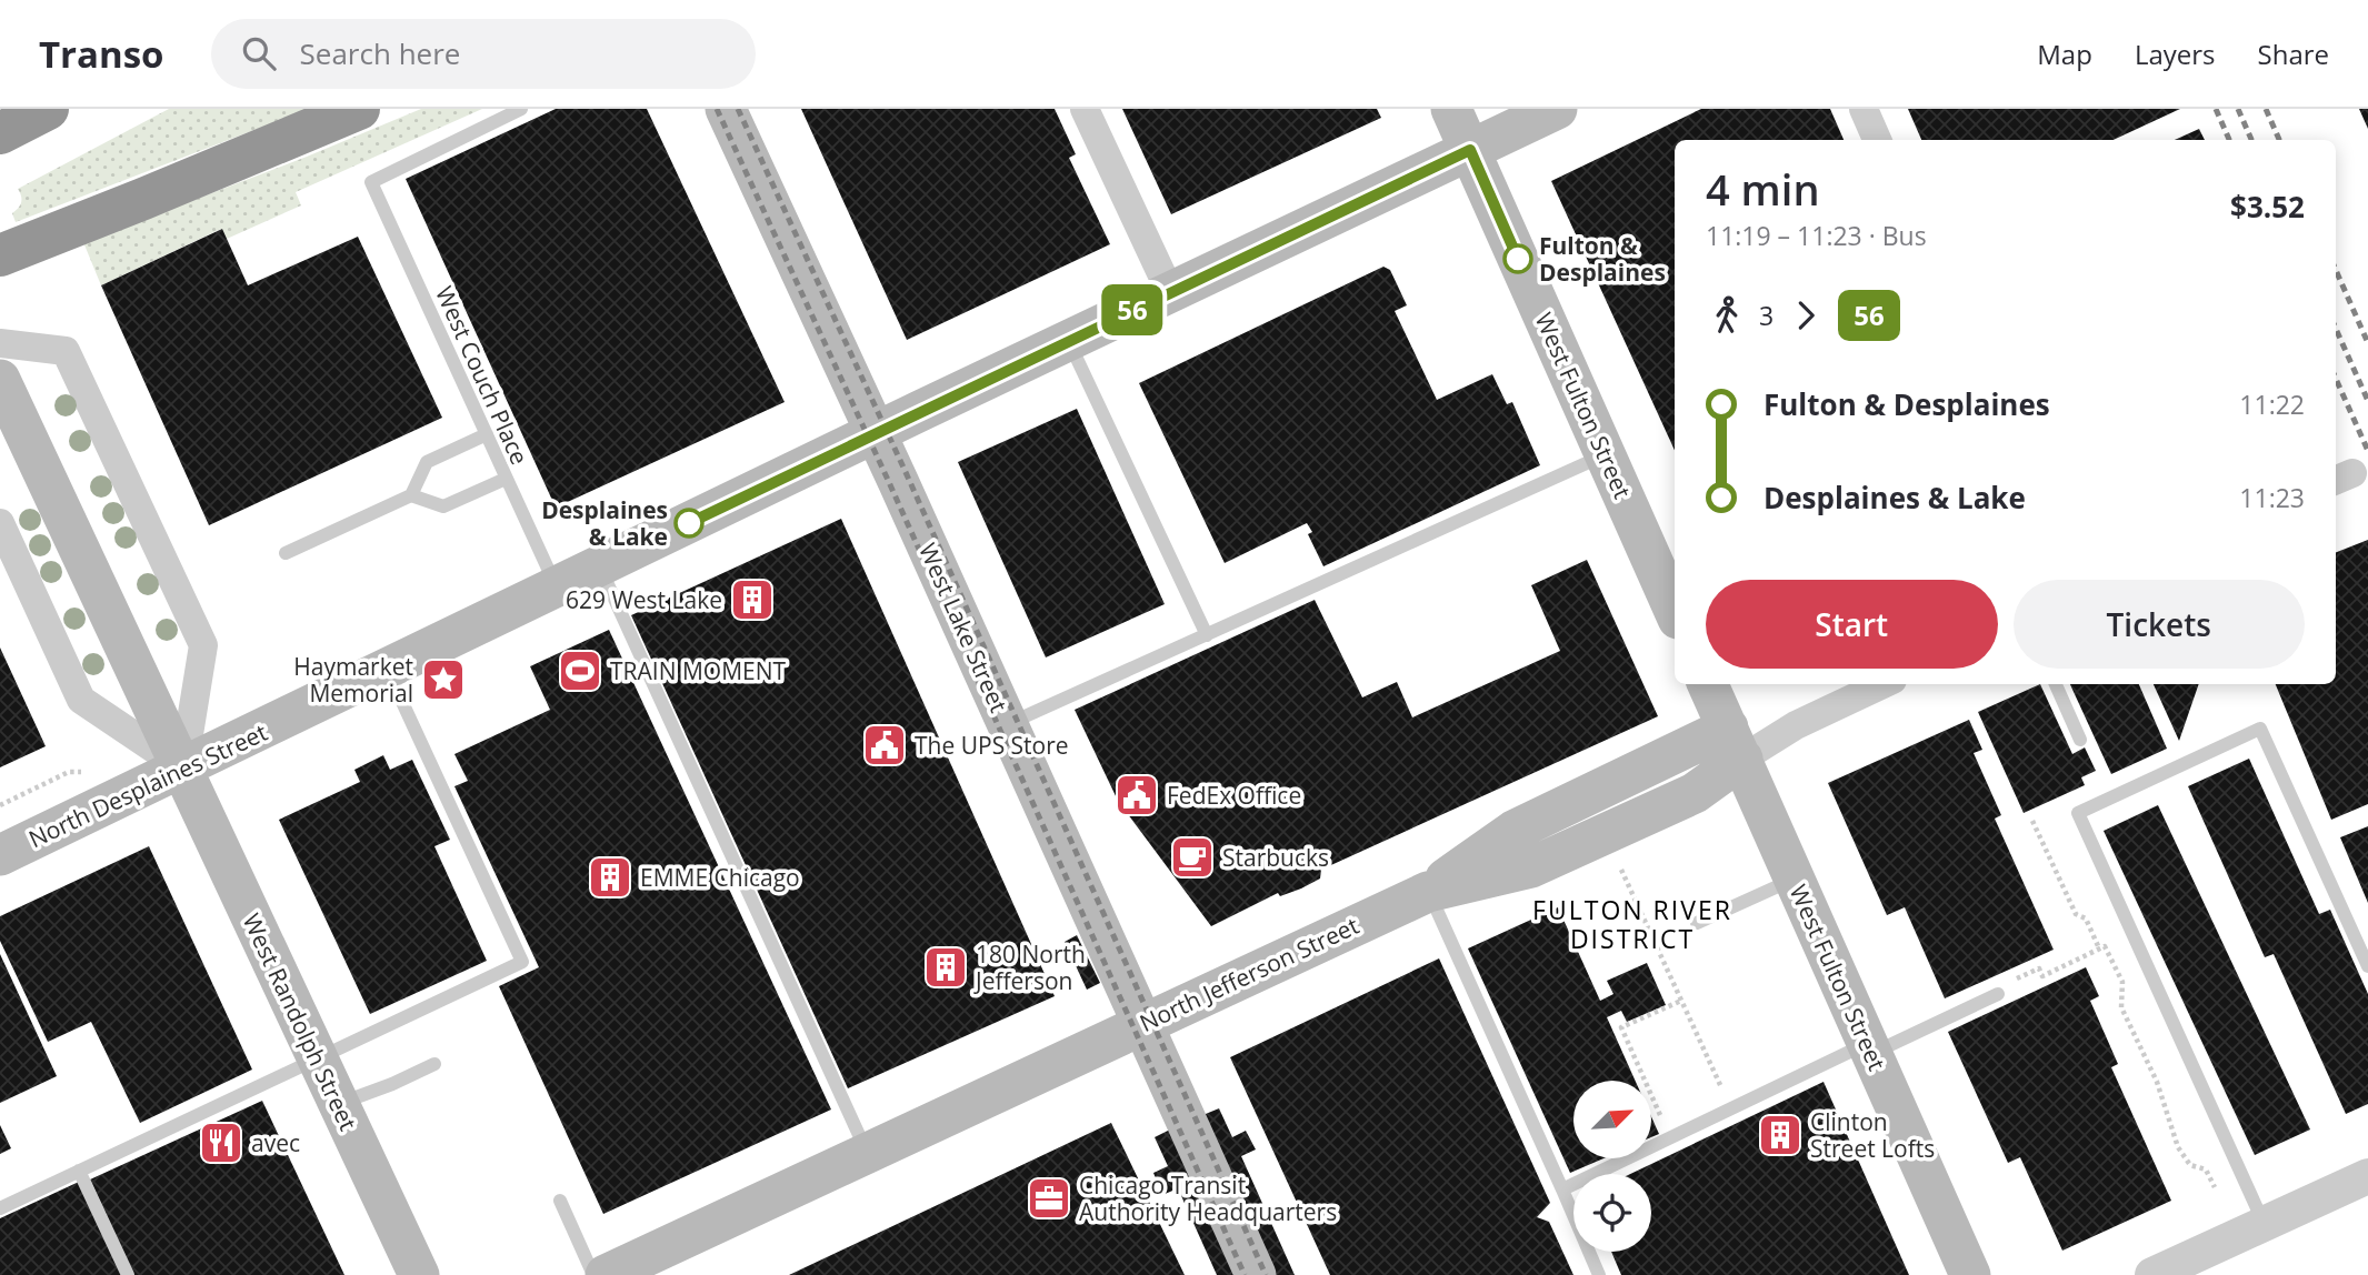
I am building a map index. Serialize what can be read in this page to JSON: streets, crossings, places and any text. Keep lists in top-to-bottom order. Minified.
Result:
{"streets":{"main road":["West Fulton Street","West Lake Street","North Desplaines Street","North Jefferson Street","West Randolph Street"],"lane":["West Couch Place"]},"crossings":[["West Couch Place","North Desplaines Street"],["West Fulton Street","North Desplaines Street"],["West Fulton Street","North Jefferson Street"],["West Lake Street","North Desplaines Street"],["West Lake Street","North Jefferson Street"],["North Desplaines Street","West Randolph Street"]],"districts":["FULTON RIVER DISTRICT"],"places":{"other":["Fulton & Desplaines","Desplaines & Lake"],"building":["629 West Lake","EMME Chicago","180 North Jefferson","Clinton Street Lofts"],"sports":["TRAIN MOMENT"],"place":["Haymarket Memorial"],"public building":["The UPS Store","FedEx Office"],"cafe":["Starbucks"],"restaurant":["avec"],"office":["Chicago Transit Authority Headquarters"]},"lines":["bus line 56"],"north":"top right","page":{"header":"Transo","search":"Search here","nav":["Map","Layers","Share"],"on_map":"56","heading":["4 min","11:19 – 11:23 · Bus","$3.52"],"legs":["3","56"],"list":[{"name":"Fulton & Desplaines","value":"11:22"},{"name":"Desplaines & Lake","value":"11:23"}],"buttons":["Start","Tickets"]}}
